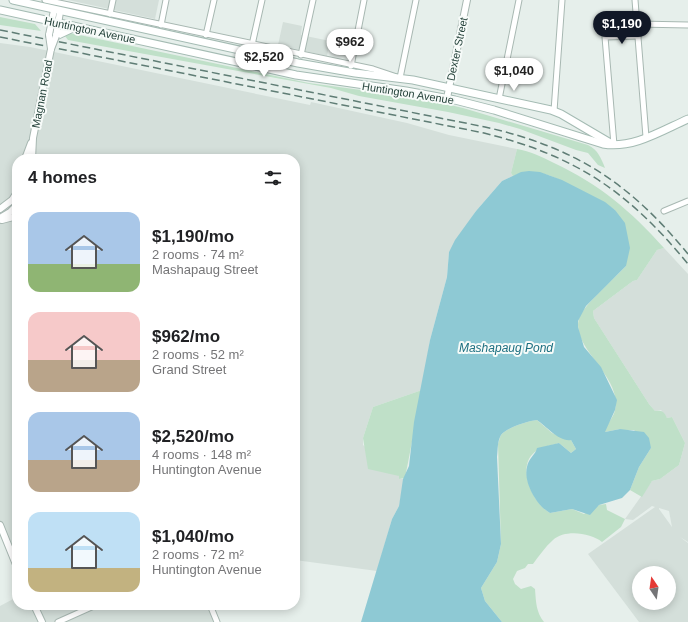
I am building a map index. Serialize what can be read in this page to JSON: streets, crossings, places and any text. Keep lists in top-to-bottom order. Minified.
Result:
{"streets":{"main road":["Huntington Avenue"],"street":["Dexter Street","Magnan Road"]},"crossings":[["Huntington Avenue","Dexter Street"],["Huntington Avenue","Magnan Road"]],"water":["Mashapaug Pond"],"north":"top","page":{"price":["$1,190","$962","$2,520","$1,040"],"heading":"4 homes","list":[{"name":"$1,190/mo","note":"2 rooms · 74 m² · Mashapaug Street"},{"name":"$962/mo","note":"2 rooms · 52 m² · Grand Street"},{"name":"$2,520/mo","note":"4 rooms · 148 m² · Huntington Avenue"},{"name":"$1,040/mo","note":"2 rooms · 72 m² · Huntington Avenue"}]}}
